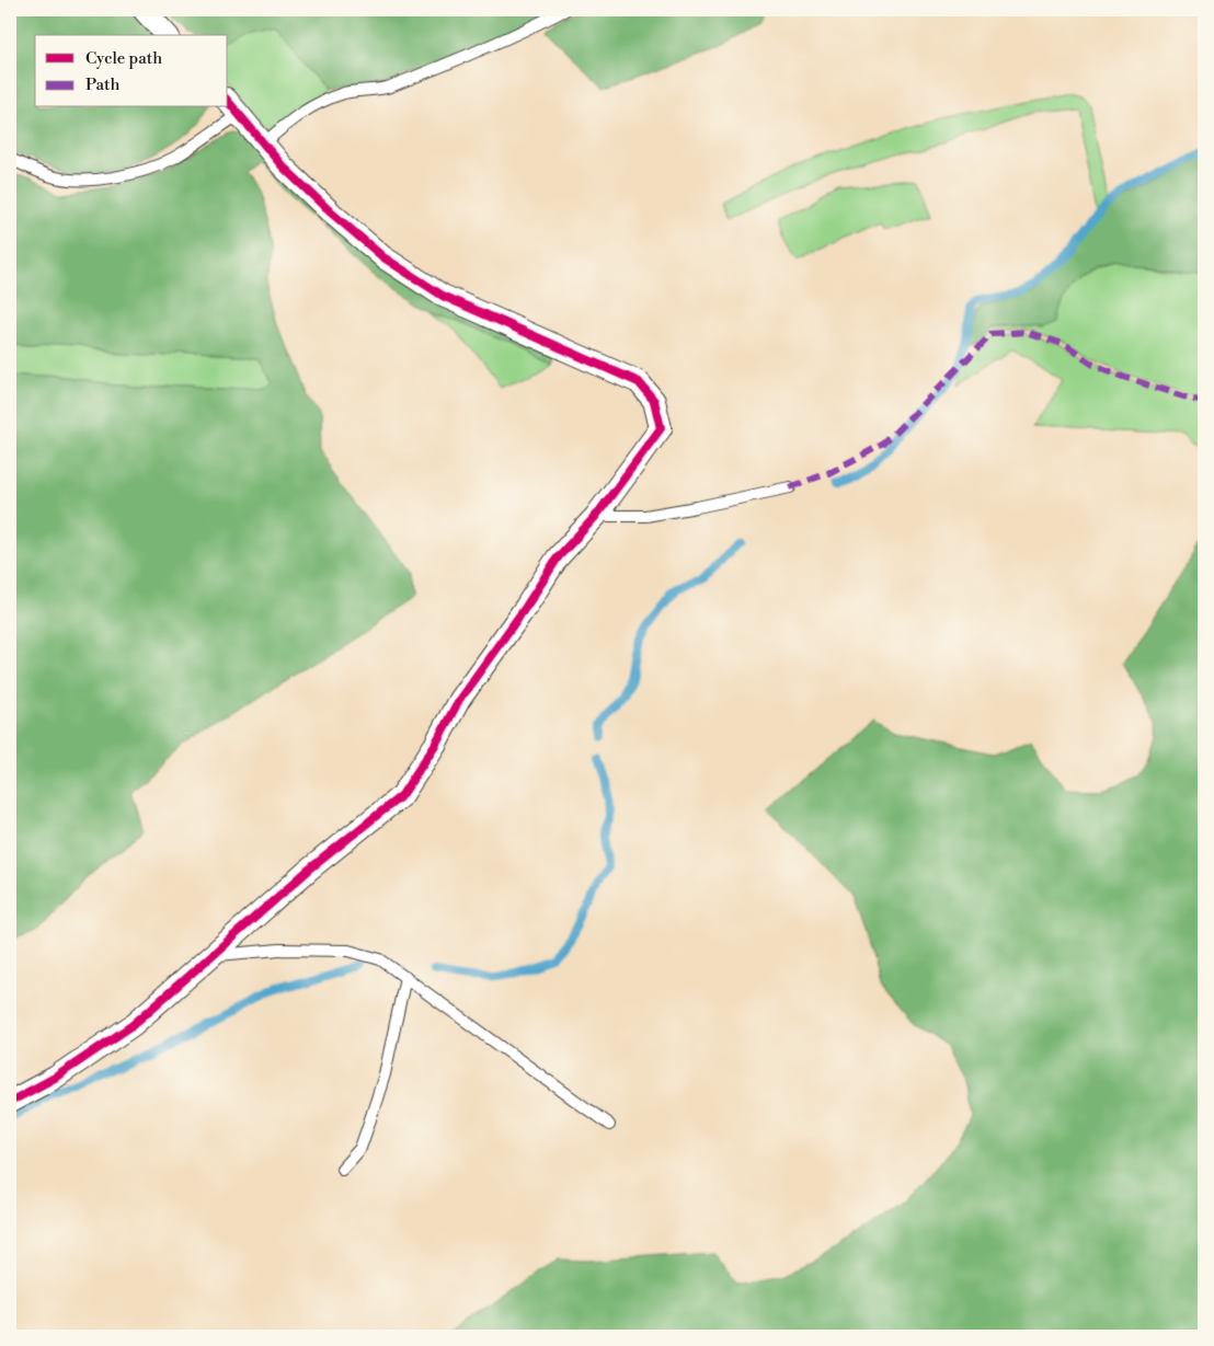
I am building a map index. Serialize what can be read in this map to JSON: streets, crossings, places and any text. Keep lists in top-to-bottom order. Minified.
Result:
{"legend":["Cycle path","Path"]}
